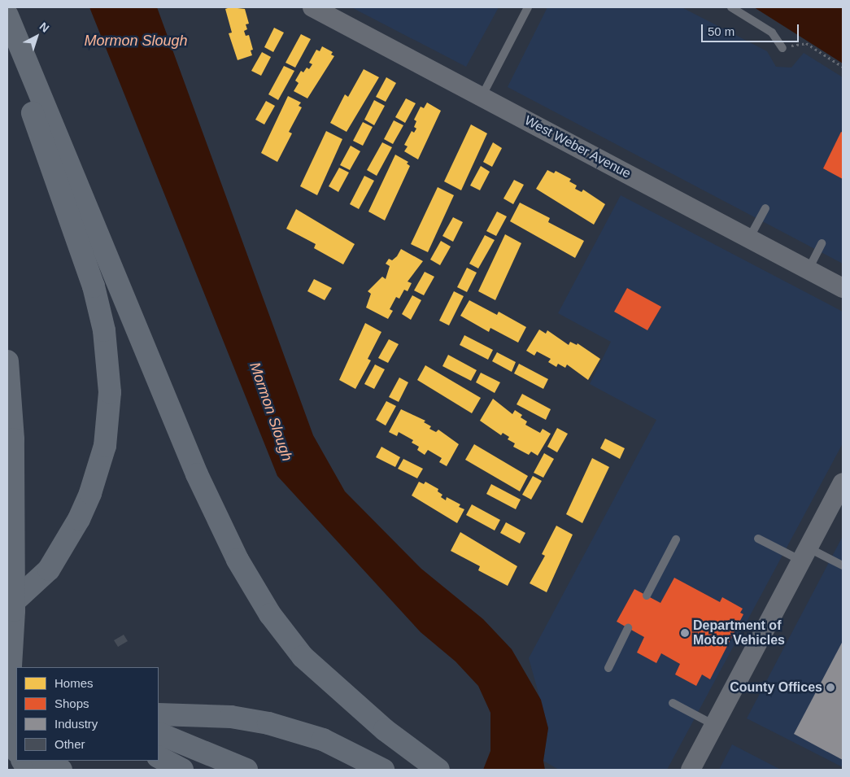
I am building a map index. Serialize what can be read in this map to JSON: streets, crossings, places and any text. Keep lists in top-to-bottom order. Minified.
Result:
{"streets":{"street":["West Weber Avenue"]},"water":["Mormon Slough"],"places":["Department of Motor Vehicles","County Offices"],"legend":["Homes","Shops","Industry","Other"],"scale_bar":"50 m","north":"top right"}
